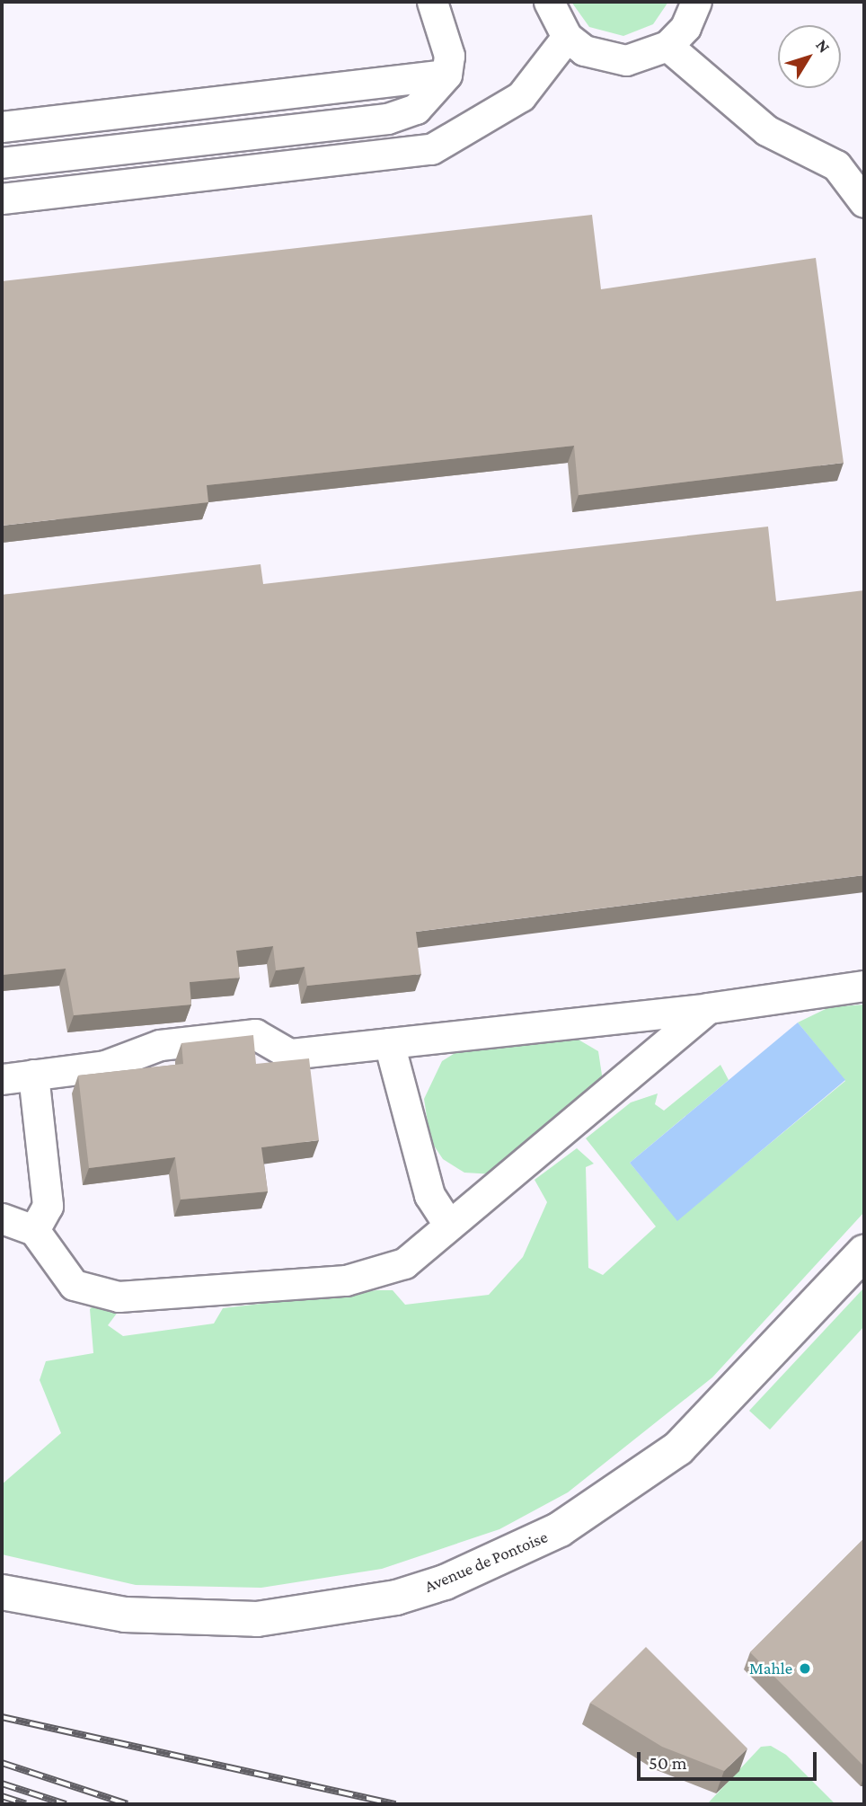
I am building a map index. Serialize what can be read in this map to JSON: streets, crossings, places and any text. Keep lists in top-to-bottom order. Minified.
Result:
{"streets":{"main road":["Avenue de Pontoise"]},"places":["Mahle"],"scale_bar":"50 m","north":"top right"}
